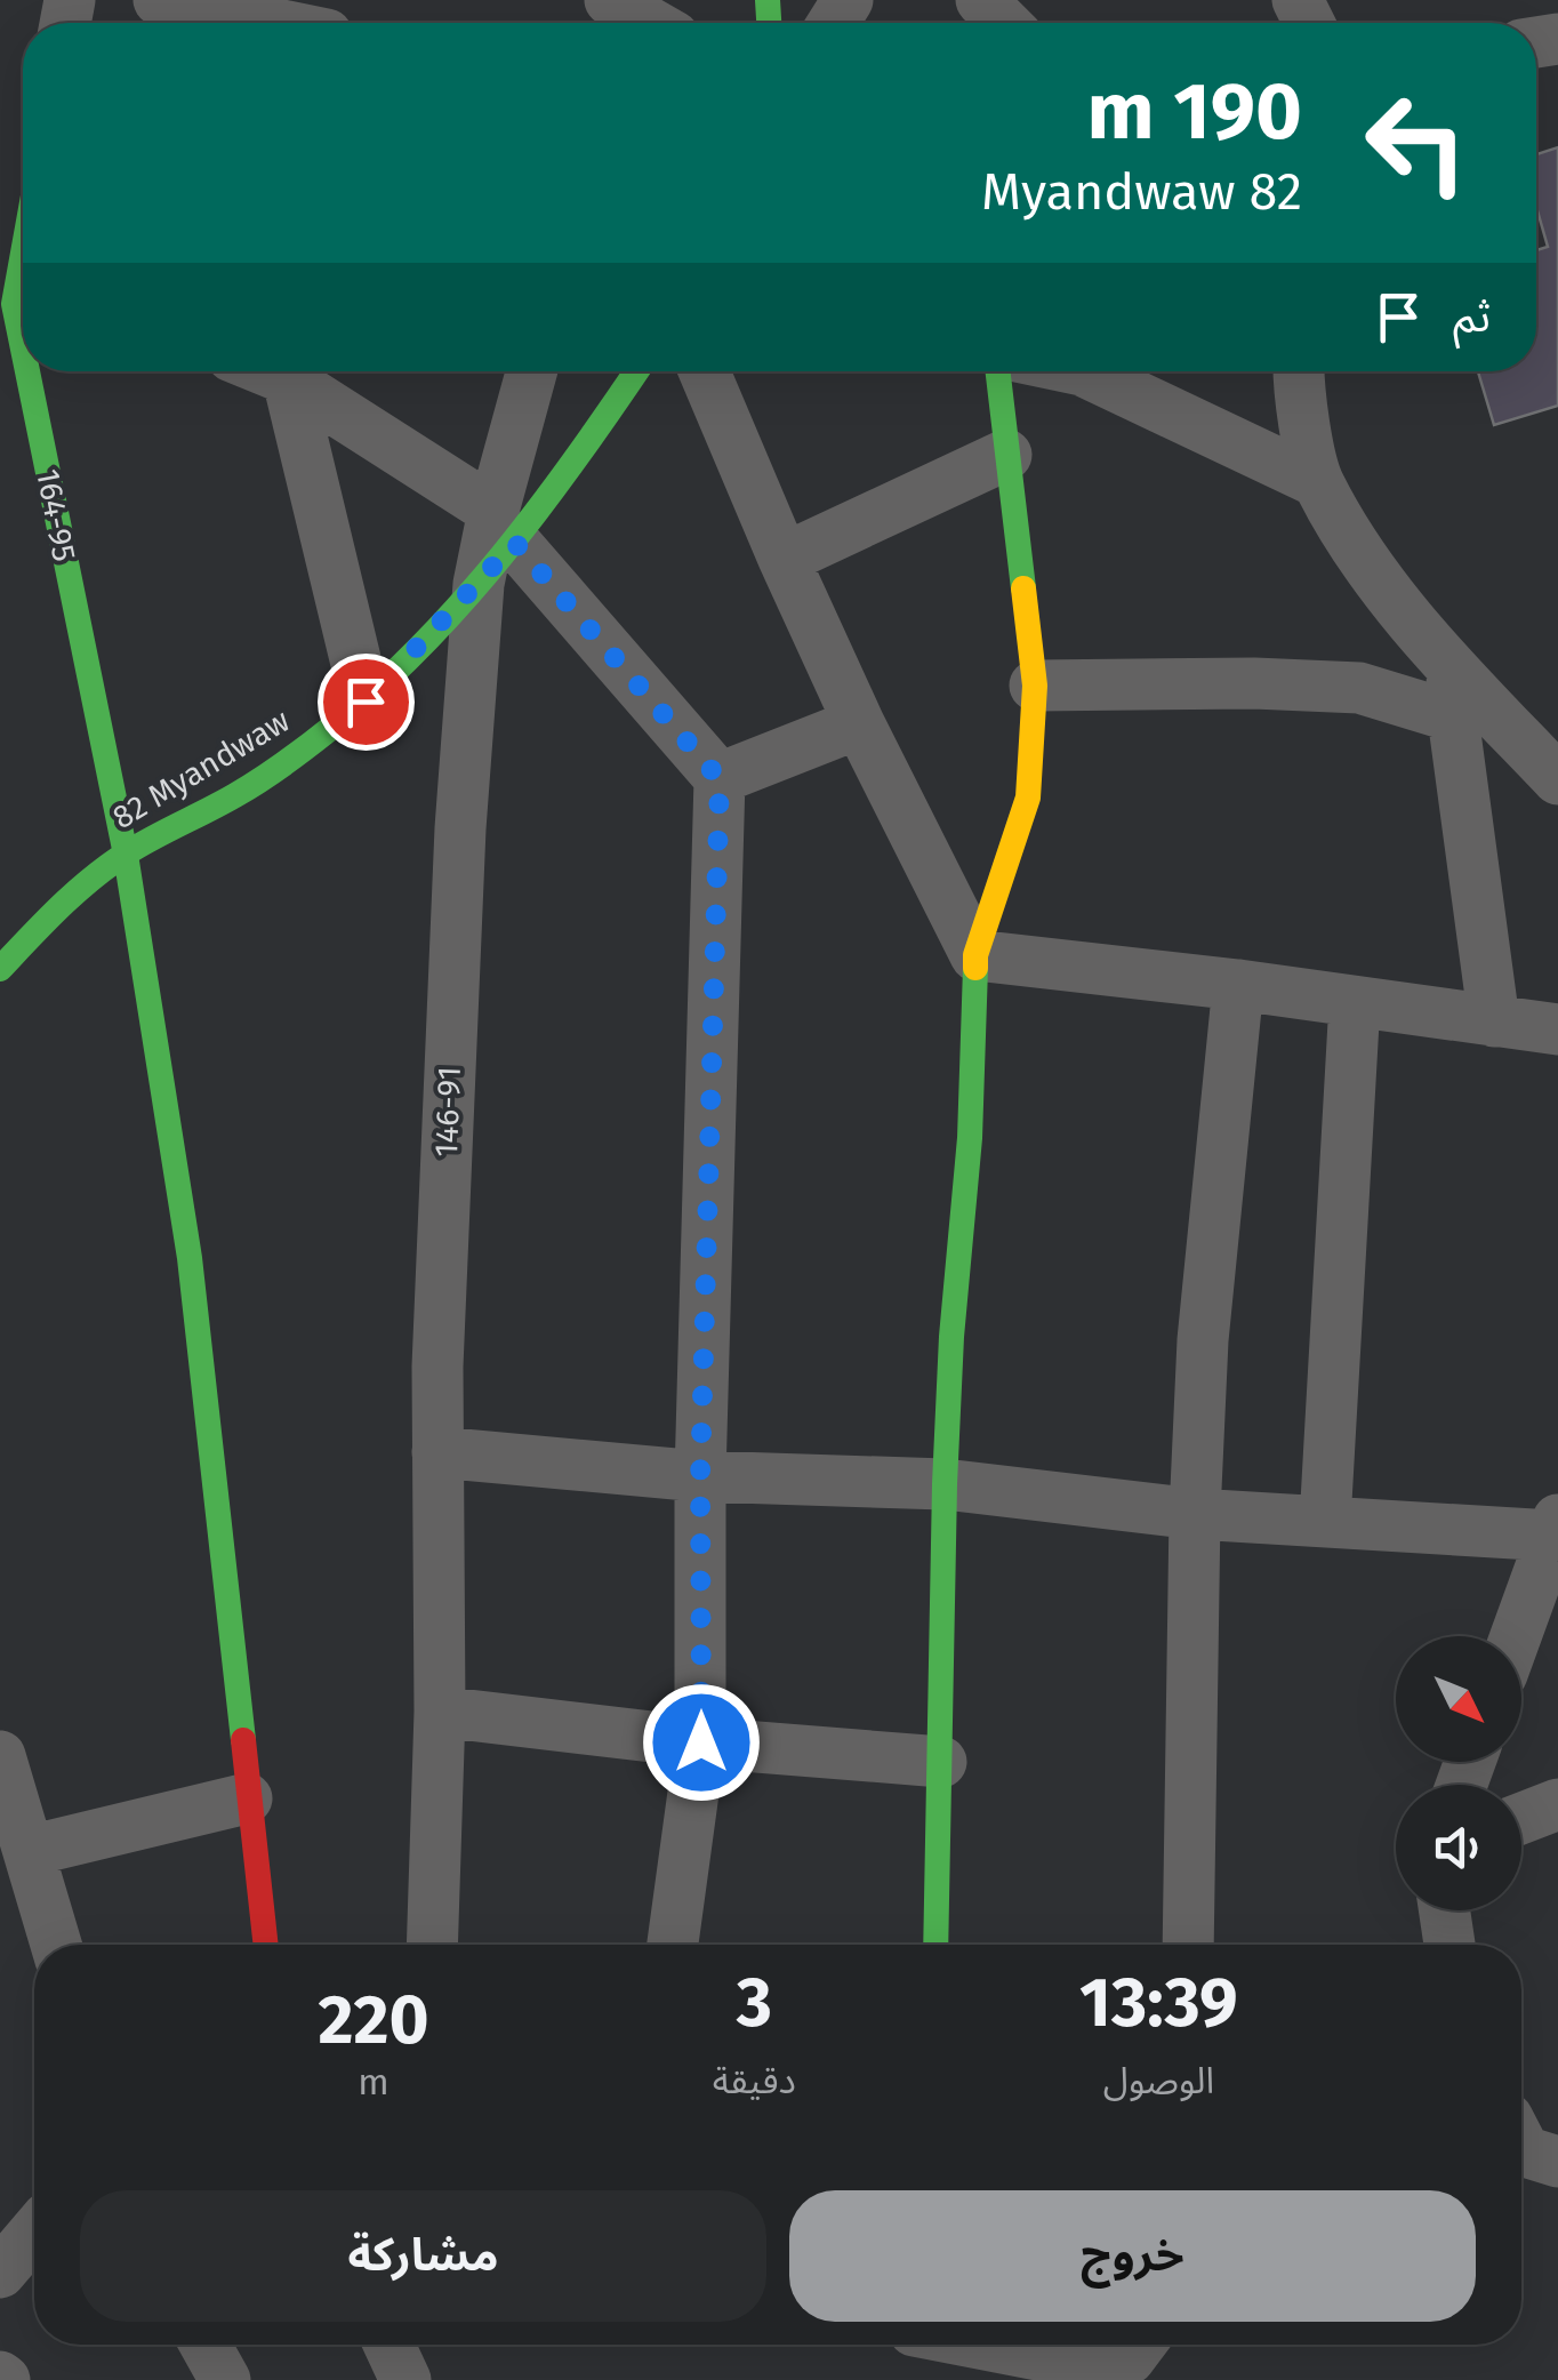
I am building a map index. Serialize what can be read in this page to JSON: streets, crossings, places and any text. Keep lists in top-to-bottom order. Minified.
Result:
{"streets":{"street":["164-95","82 Myandwaw","146-91"]},"crossings":[["164-95","82 Myandwaw"],["82 Myandwaw","146-91"]],"north":"bottom right","page":{"turn":["190 m","82 Myandwaw"],"then":"ثم","eta":["13:39","الوصول","3","دقيقة","220","m"],"buttons":["خروج","مشاركة"]}}
